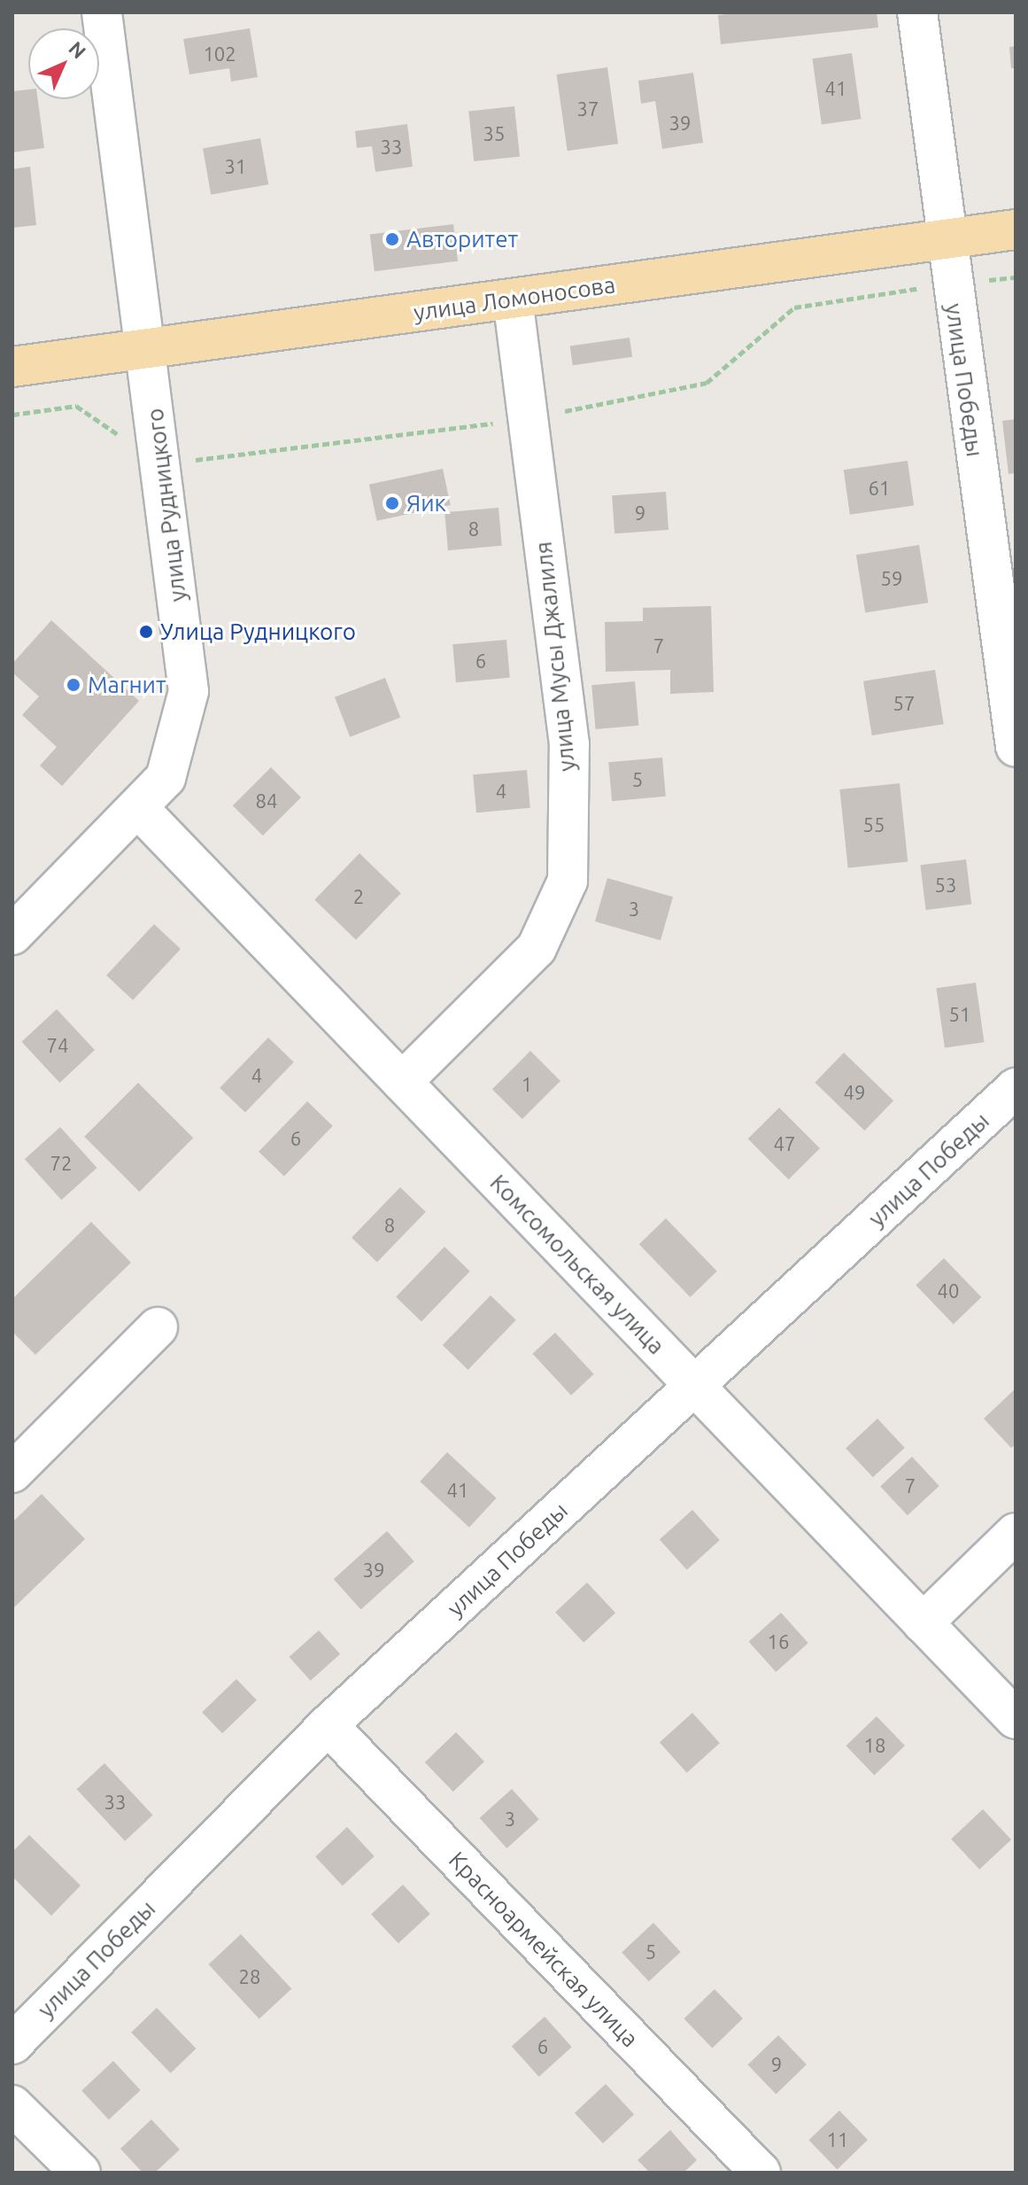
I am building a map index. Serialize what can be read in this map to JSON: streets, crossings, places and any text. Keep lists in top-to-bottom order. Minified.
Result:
{"streets":{"main road":["улица Ломоносова"],"street":["улица Победы","улица Рудницкого","улица Мусы Джалиля","Комсомольская улица","Красноармейская улица"]},"crossings":[["улица Ломоносова","улица Победы"],["улица Ломоносова","улица Рудницкого"],["улица Ломоносова","улица Мусы Джалиля"],["улица Победы","Комсомольская улица"],["улица Победы","Красноармейская улица"],["улица Рудницкого","Комсомольская улица"],["улица Мусы Джалиля","Комсомольская улица"]],"places":["Авторитет","Яик","Улица Рудницкого","Магнит"],"house_numbers":["102","41","37","39","35","33","31","61","9","8","59","7","6","57","5","4","84","55","53","2","3","51","74","4","1","49","6","47","72","8","40","7","41","39","16","18","33","3","5","28","6","9","11"],"north":"top right"}
